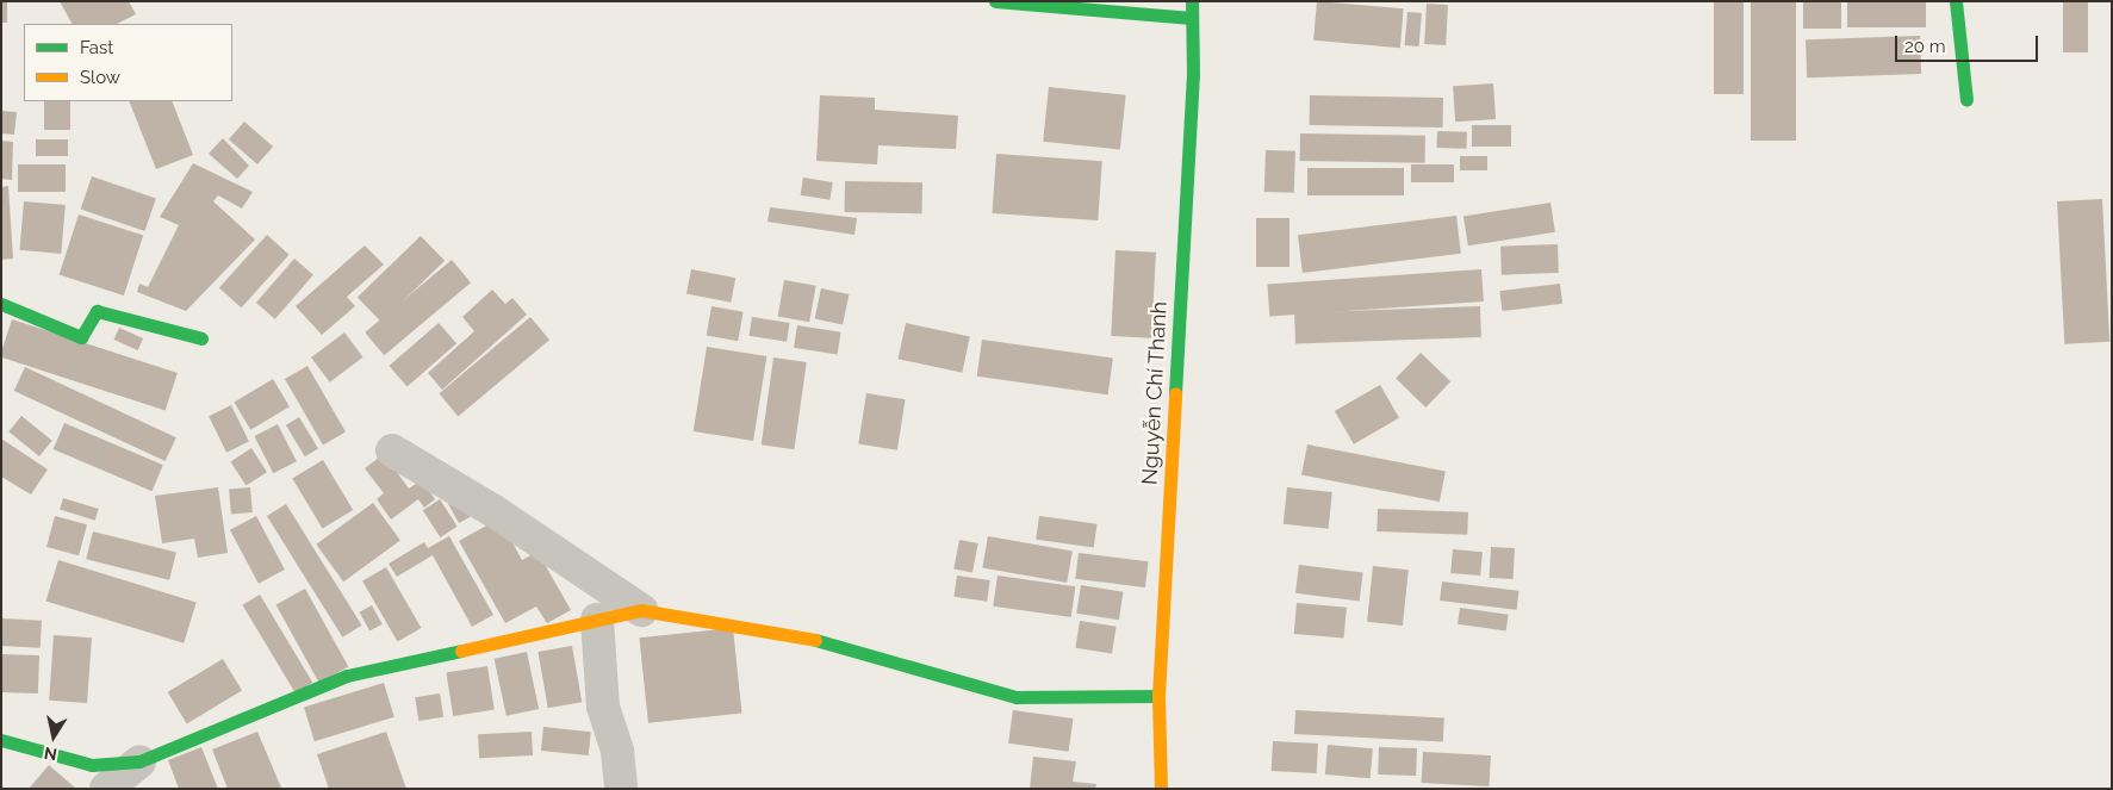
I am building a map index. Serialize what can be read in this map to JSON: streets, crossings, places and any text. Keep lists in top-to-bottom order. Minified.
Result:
{"streets":{"street":["Nguyễn Chí Thanh"]},"legend":["Fast","Slow"],"scale_bar":"20 m","north":"bottom"}
